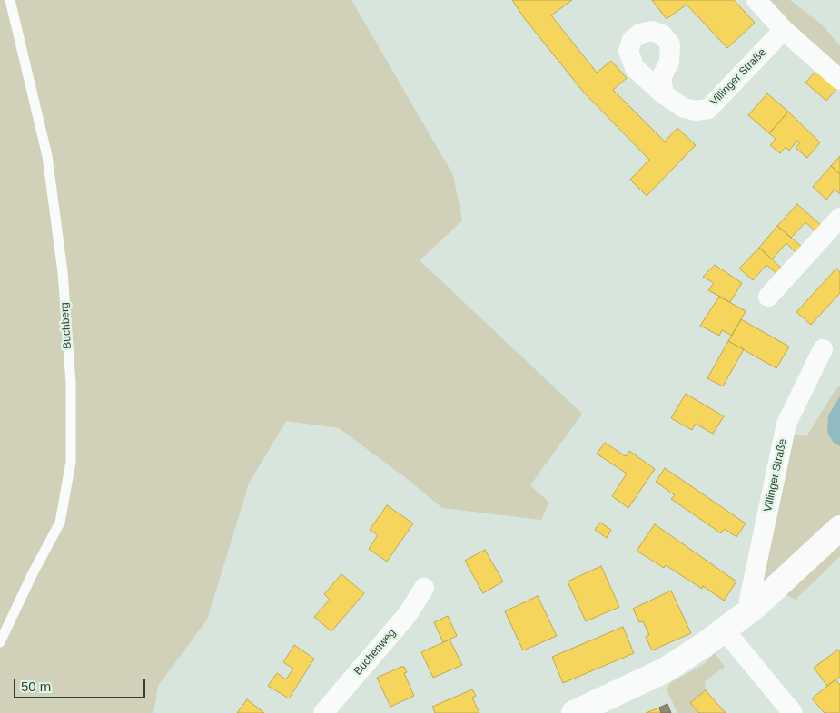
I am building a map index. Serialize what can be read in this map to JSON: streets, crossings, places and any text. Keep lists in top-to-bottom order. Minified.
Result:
{"streets":{"street":["Villinger Straße","Buchenweg"],"lane":["Buchberg"]},"scale_bar":"50 m"}
